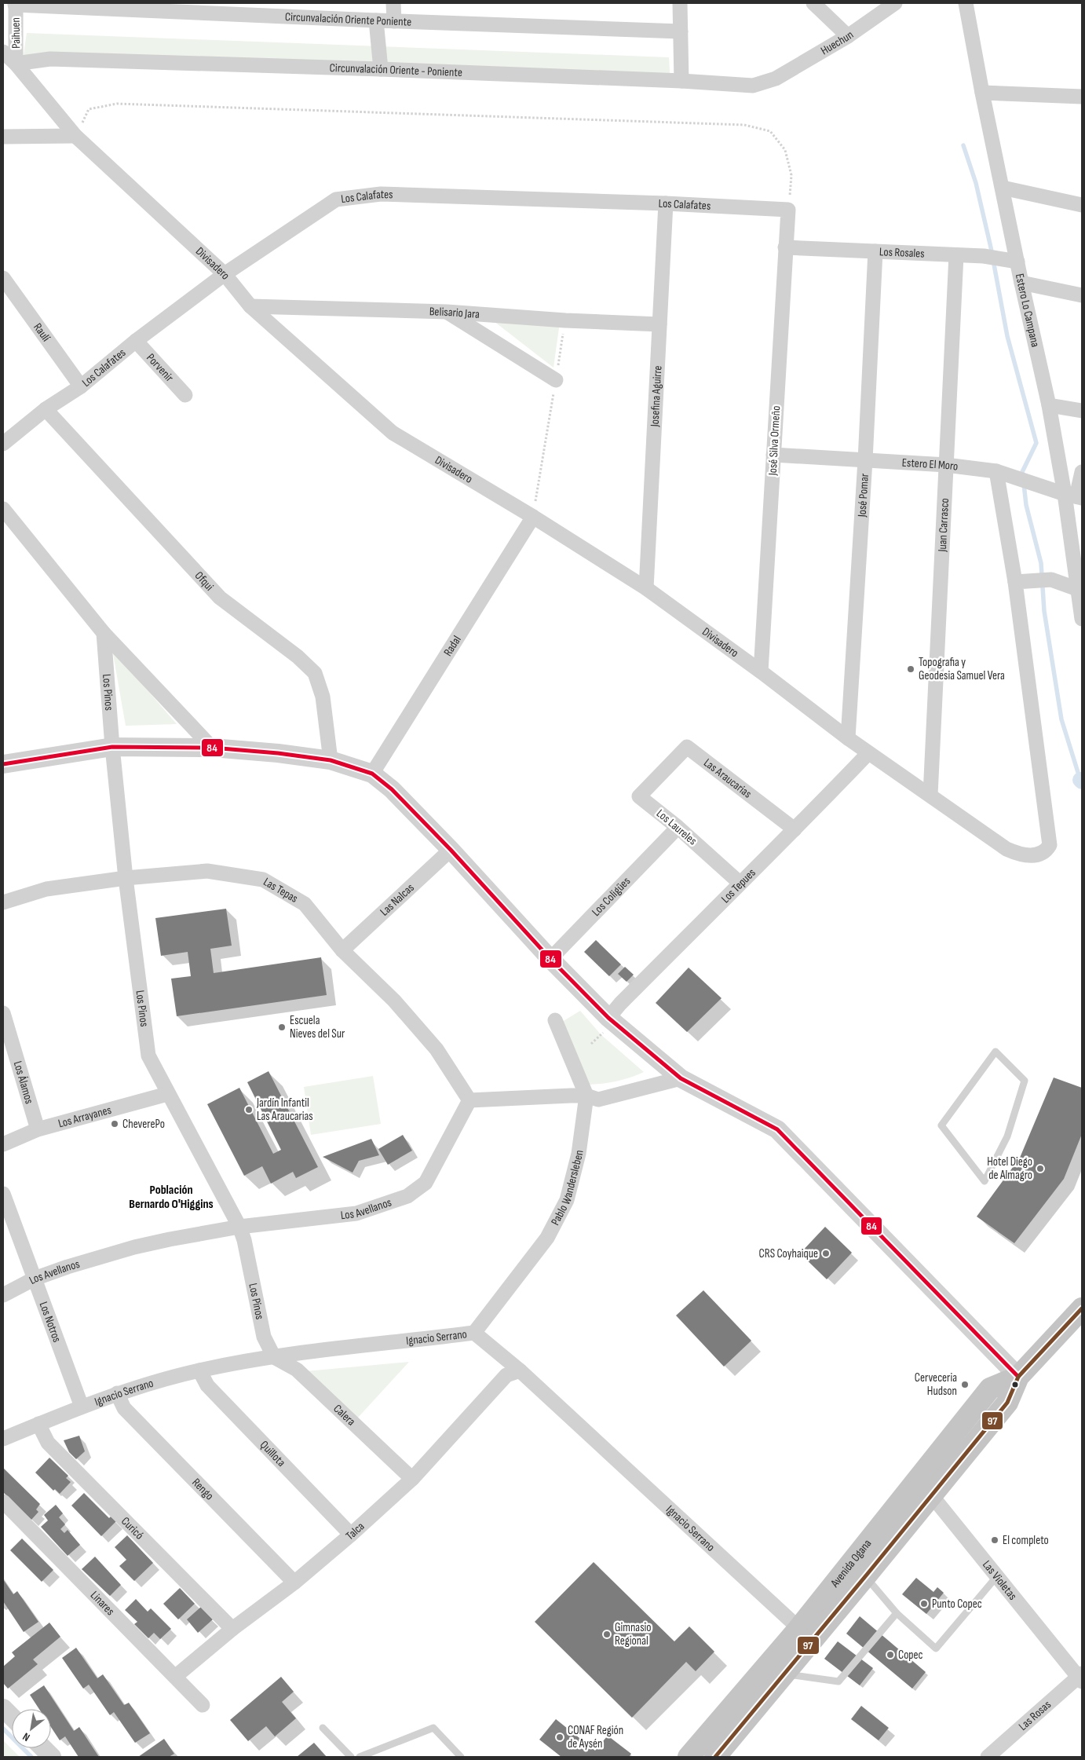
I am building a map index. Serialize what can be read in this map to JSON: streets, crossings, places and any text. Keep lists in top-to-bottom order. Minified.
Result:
{"streets":{"main road":["Avenida Ogana"],"street":["Circunvalación Oriente Poniente","Paihuen","Huechun","Circunvalación Oriente - Poniente","Los Calafates","Los Rosales","Divisadero","Estero Lo Campana","Belisario Jara","Raulí","Porvenir","Josefina Aguirre","José Silva Ormeño","Estero El Moro","José Pomar","Juan Carrasco","Ofqui","Radal","Los Pinos","Las Araucarias","Los Laureles","Los Tepues","Las Tepas","Los Coligües","Las Nalcas","Los Álamos","Los Arrayanes","Pablo Wandersleben","Los Avellanos","Los Notros","Ignacio Serrano","Calera","Quillota","Rengo","Curicó","Talca","Las Violetas","Linares","Las Rosas"]},"crossings":[["Circunvalación Oriente Poniente","Paihuen"],["Paihuen","Circunvalación Oriente - Poniente"],["Huechun","Circunvalación Oriente - Poniente"],["Los Calafates","Divisadero"],["Los Calafates","Raulí"],["Los Calafates","Porvenir"],["Los Calafates","Josefina Aguirre"],["Los Calafates","José Silva Ormeño"],["Los Calafates","Ofqui"],["Los Rosales","Estero Lo Campana"],["Los Rosales","José Silva Ormeño"],["Los Rosales","José Pomar"],["Los Rosales","Juan Carrasco"],["Divisadero","Belisario Jara"],["Divisadero","Josefina Aguirre"],["Divisadero","José Silva Ormeño"],["Divisadero","José Pomar"],["Divisadero","Juan Carrasco"],["Divisadero","Radal"],["Divisadero","Los Tepues"],["Estero Lo Campana","Estero El Moro"],["Belisario Jara","Josefina Aguirre"],["José Silva Ormeño","Estero El Moro"],["Estero El Moro","José Pomar"],["Estero El Moro","Juan Carrasco"],["Los Pinos","Las Tepas"],["Los Pinos","Los Arrayanes"],["Los Pinos","Los Avellanos"],["Los Pinos","Ignacio Serrano"],["Los Pinos","Calera"],["Las Araucarias","Los Laureles"],["Las Araucarias","Los Tepues"],["Los Laureles","Los Tepues"],["Las Tepas","Las Nalcas"],["Las Tepas","Los Avellanos"],["Los Álamos","Los Arrayanes"],["Pablo Wandersleben","Ignacio Serrano"],["Los Avellanos","Los Notros"],["Los Notros","Ignacio Serrano"],["Ignacio Serrano","Calera"],["Ignacio Serrano","Quillota"],["Ignacio Serrano","Rengo"],["Ignacio Serrano","Curicó"],["Ignacio Serrano","Talca"],["Ignacio Serrano","Avenida Ogana"],["Calera","Talca"],["Quillota","Talca"],["Rengo","Talca"],["Curicó","Talca"],["Talca","Linares"],["Avenida Ogana","Las Violetas"],["Las Violetas","Las Rosas"]],"districts":["Población Bernardo O'Higgins"],"places":["Topografia y Geodesia Samuel Vera","Escuela Nieves del Sur","Jardín Infantil Las Araucarias","CheverePo","Hotel Diego de Almagro","CRS Coyhaique","Cerveceria Hudson","El completo","Punto Copec","Gimnasio Regional","Copec","CONAF Región de Aysén"],"lines":["transit line 84","transit line 97"],"north":"bottom left"}
